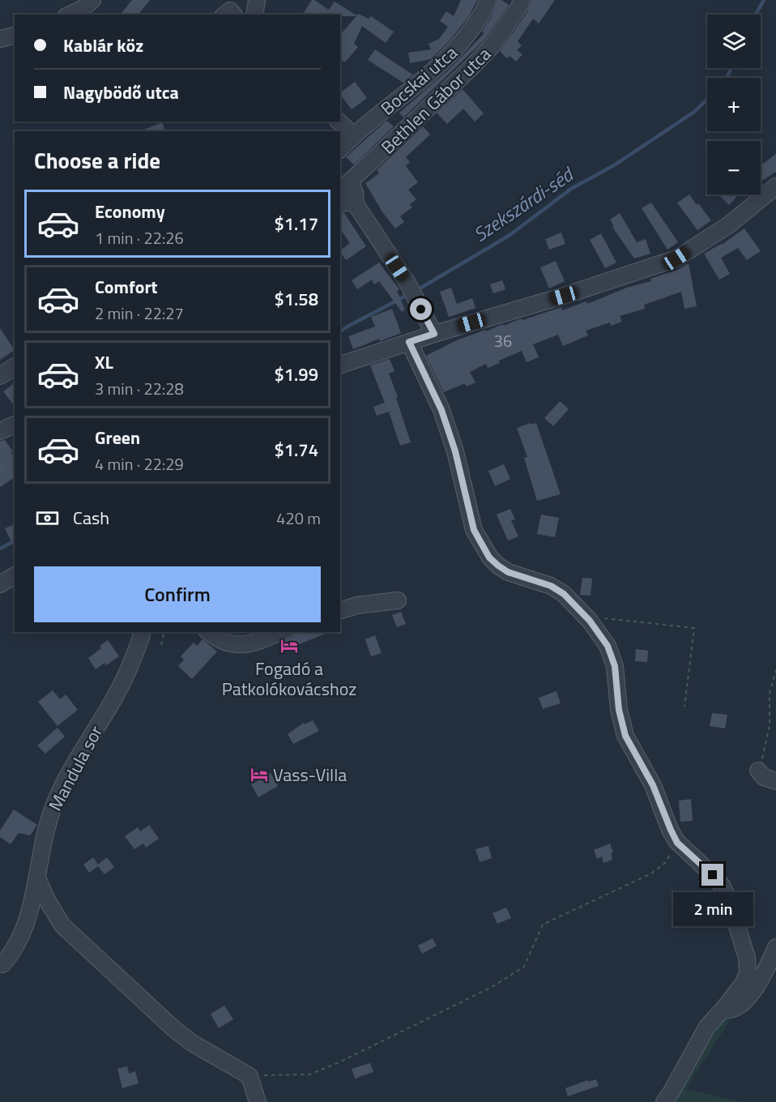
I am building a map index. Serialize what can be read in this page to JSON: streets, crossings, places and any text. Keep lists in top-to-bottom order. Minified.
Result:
{"streets":{"street":["Bocskai utca","Bethlen Gábor utca","Mandula sor"]},"water":["Szekszárdi-séd"],"places":{"hotel":["Fogadó a Patkolókovácshoz","Vass-Villa"]},"house_numbers":["36"],"page":{"map_buttons":["+","−"],"banner":["Kablár köz","Nagybödő utca"],"heading":"Choose a ride","list":[{"name":"Economy","note":"1 min · 22:26","value":"$1.17"},{"name":"Comfort","note":"2 min · 22:27","value":"$1.58"},{"name":"XL","note":"3 min · 22:28","value":"$1.99"},{"name":"Green","note":"4 min · 22:29","value":"$1.74"}],"pay":["Cash","420 m"],"buttons":"Confirm","bubble":"2 min"}}
